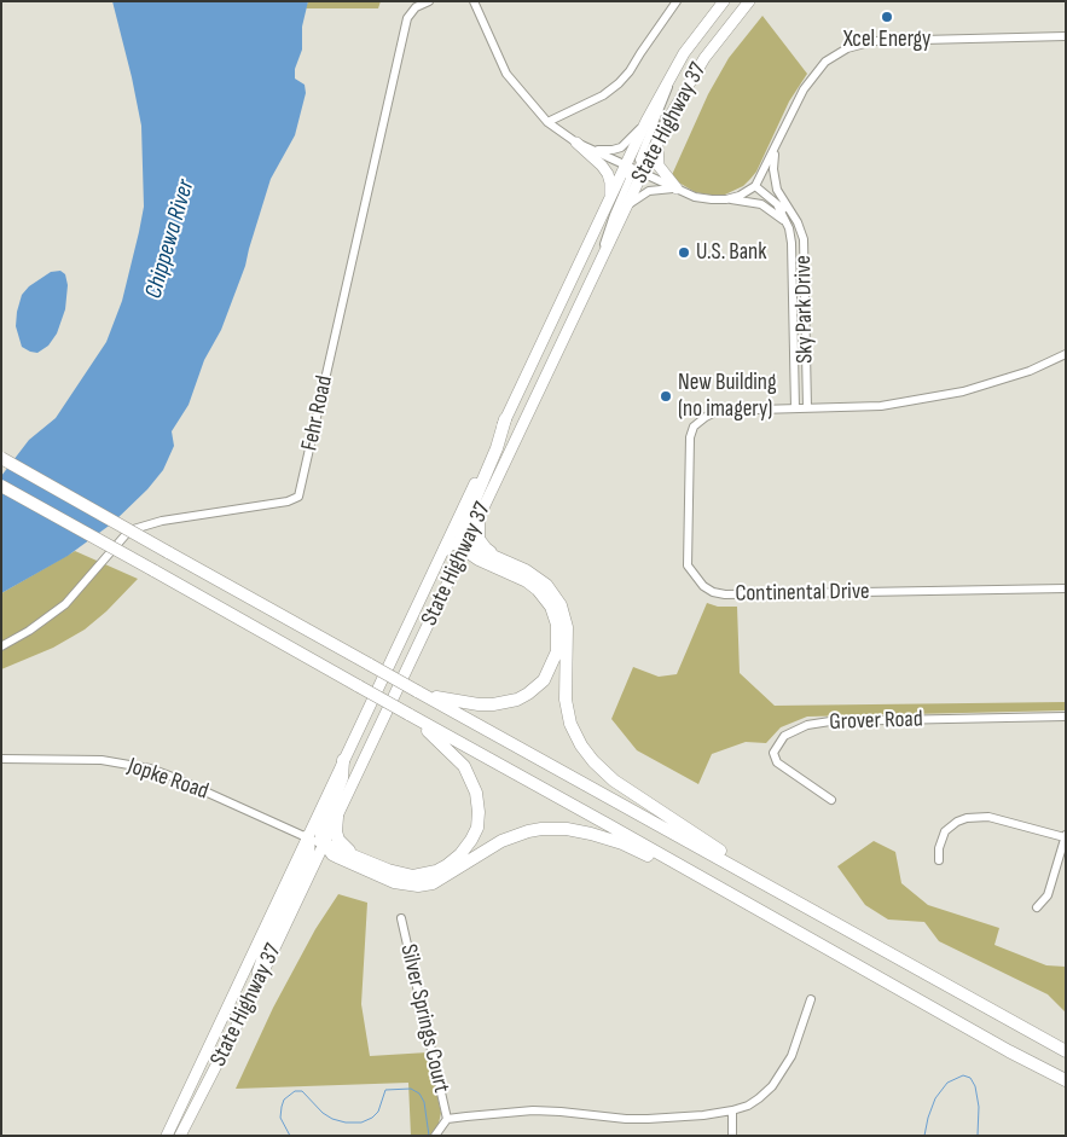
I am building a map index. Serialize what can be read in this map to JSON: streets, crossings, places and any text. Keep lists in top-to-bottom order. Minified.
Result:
{"streets":{"main road":["State Highway 37"],"street":["Sky Park Drive","Fehr Road","Continental Drive","Grover Road","Jopke Road","Silver Springs Court"]},"crossings":[["State Highway 37","Sky Park Drive"],["State Highway 37","Jopke Road"],["Sky Park Drive","Continental Drive"]],"water":["Chippewa River"],"places":["Xcel Energy","U.S. Bank","New Building (no imagery)"]}
